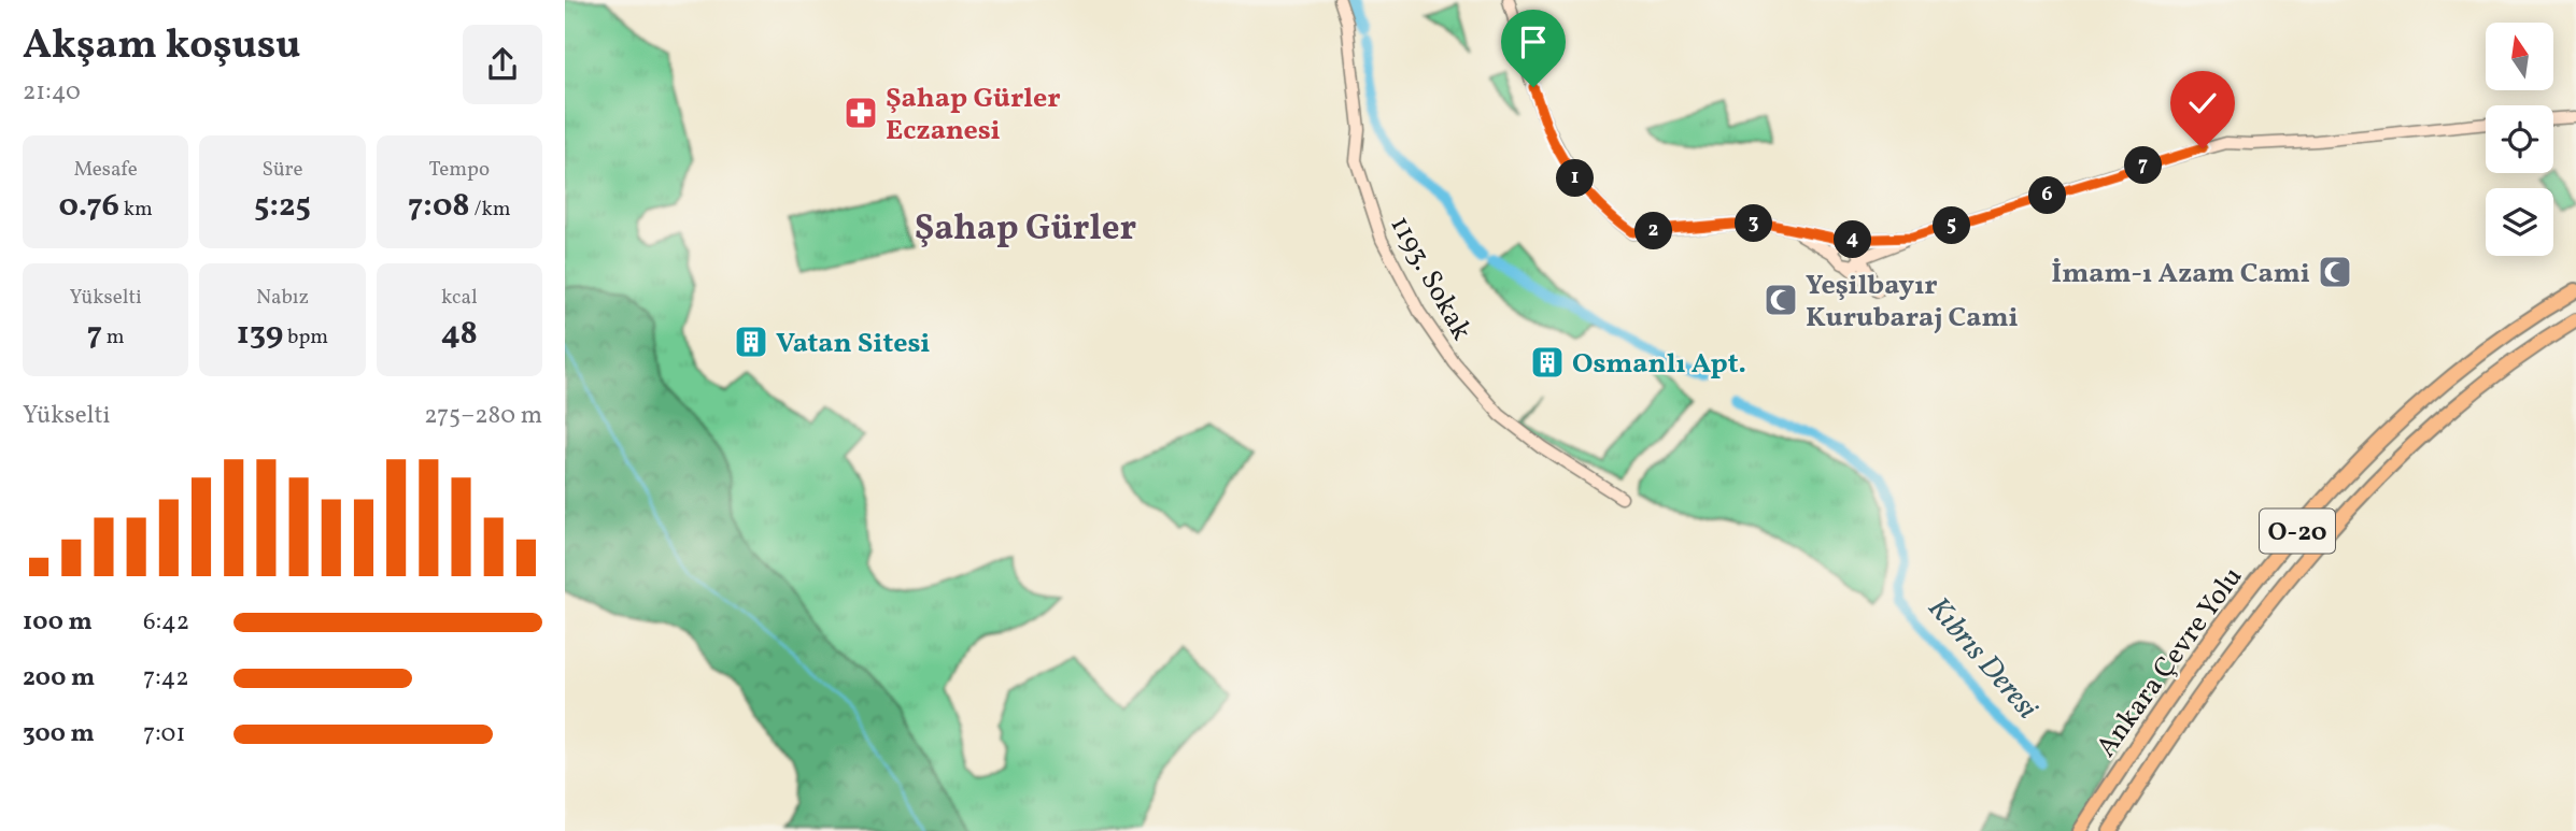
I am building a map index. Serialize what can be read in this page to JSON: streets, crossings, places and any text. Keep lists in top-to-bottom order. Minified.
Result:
{"streets":{"highway":["O-20","Ankara Çevre Yolu"],"street":["1193. Sokak"]},"districts":["Şahap Gürler"],"water":["Kıbrıs Deresi"],"places":{"pharmacy":["Şahap Gürler Eczanesi"],"mosque":["İmam-ı Azam Cami","Yeşilbayır Kurubaraj Cami"],"building":["Vatan Sitesi","Osmanlı Apt."]},"north":"top","page":{"heading":["Akşam koşusu","21:40"],"stats":[["Mesafe","0.76 km"],["Süre","5:25"],["Tempo","7:08 /km"],["Yükselti","7 m"],["Nabız","139 bpm"],["kcal","48"]],"pins":["7","1","6","3","5","2","4"],"chart":["Yükselti","275–280 m"],"list":[{"name":"100 m","note":"6:42"},{"name":"200 m","note":"7:42"},{"name":"300 m","note":"7:01"}]}}
